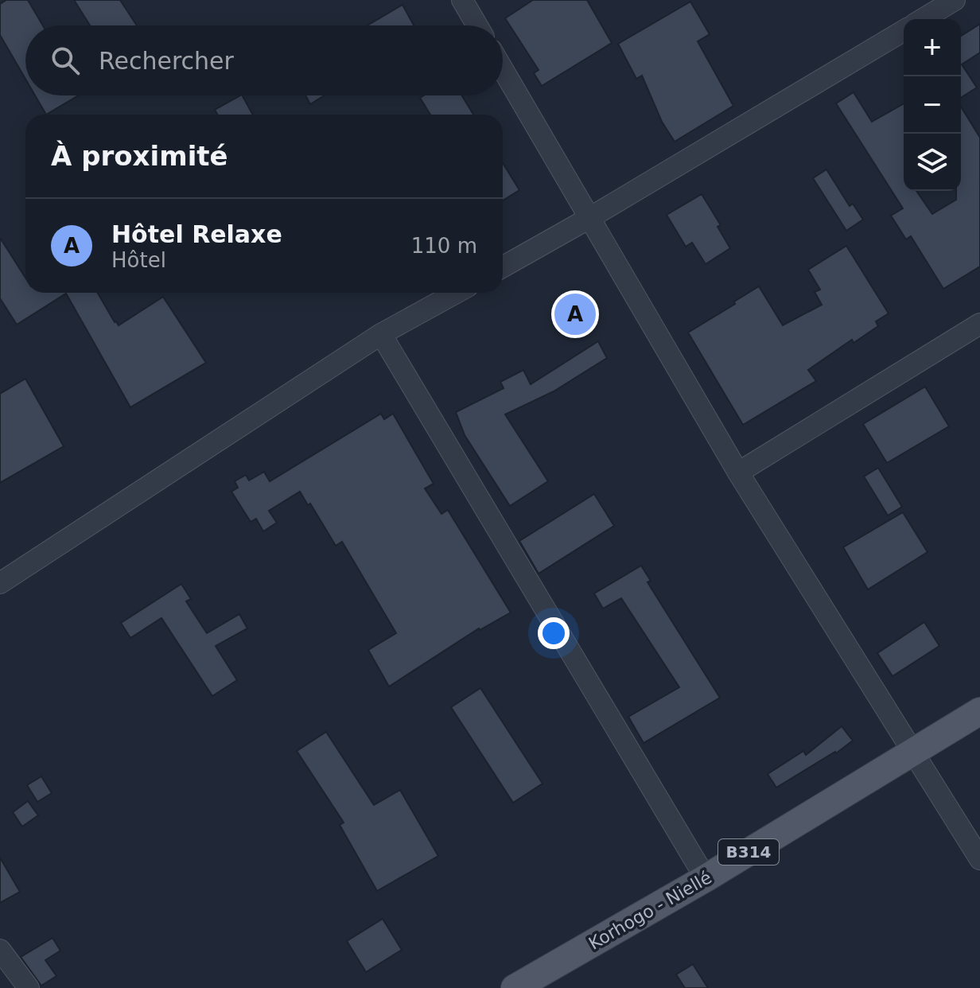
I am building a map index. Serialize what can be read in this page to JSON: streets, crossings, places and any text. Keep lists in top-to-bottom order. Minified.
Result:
{"streets":{"main road":["B314","Korhogo - Niellé"]},"page":{"map_buttons":["+","−"],"search":"Rechercher","heading":"À proximité","list":[{"mark":"A","name":"Hôtel Relaxe","note":"Hôtel","value":"110 m"}],"pins":"A"}}
